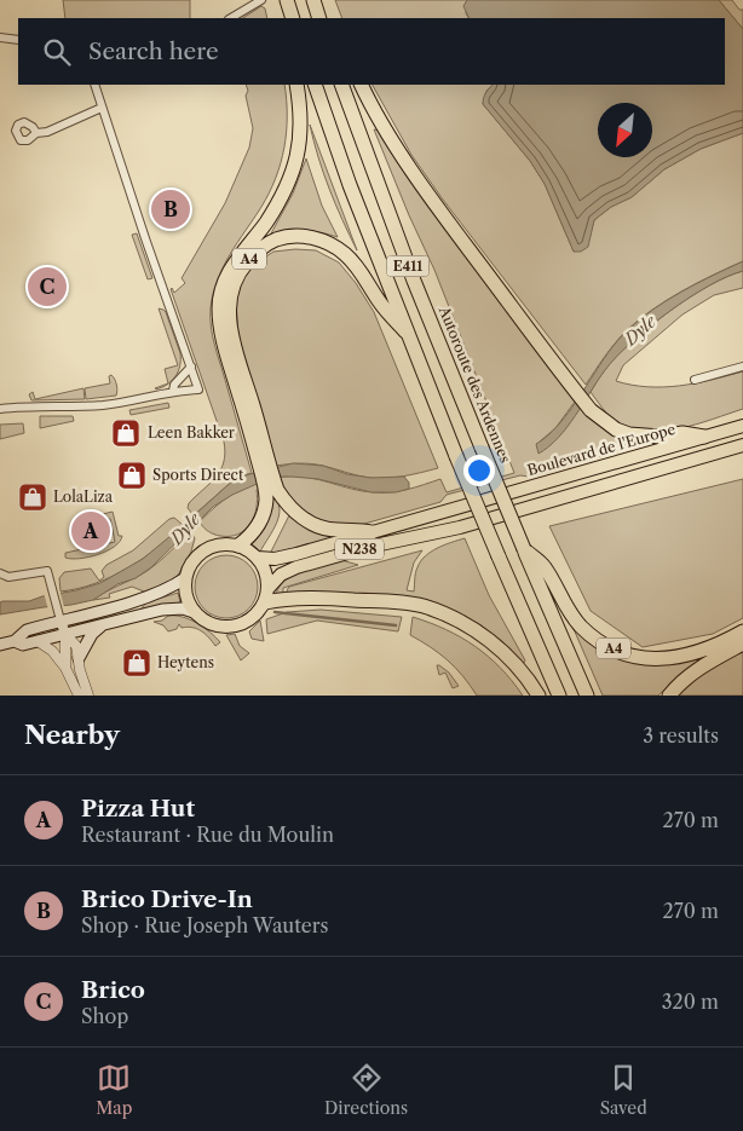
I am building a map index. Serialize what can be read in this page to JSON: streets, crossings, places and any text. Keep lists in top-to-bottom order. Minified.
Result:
{"streets":{"highway":["A4","E411","Autoroute des Ardennes","Boulevard de l'Europe","N238"]},"crossings":[["A4","E411"],["A4","Autoroute des Ardennes"],["A4","Boulevard de l'Europe"],["A4","N238"],["Boulevard de l'Europe","N238"]],"water":["Dyle"],"places":{"shop":["Leen Bakker","Sports Direct","LolaLiza","Heytens"]},"north":"bottom left","page":{"search":"Search here","pins":["B","C","A"],"heading":["Nearby","3 results"],"list":[{"mark":"A","name":"Pizza Hut","note":"Restaurant · Rue du Moulin","value":"270 m"},{"mark":"B","name":"Brico Drive-In","note":"Shop · Rue Joseph Wauters","value":"270 m"},{"mark":"C","name":"Brico","note":"Shop","value":"320 m"}],"nav":["Map","Directions","Saved"]}}
